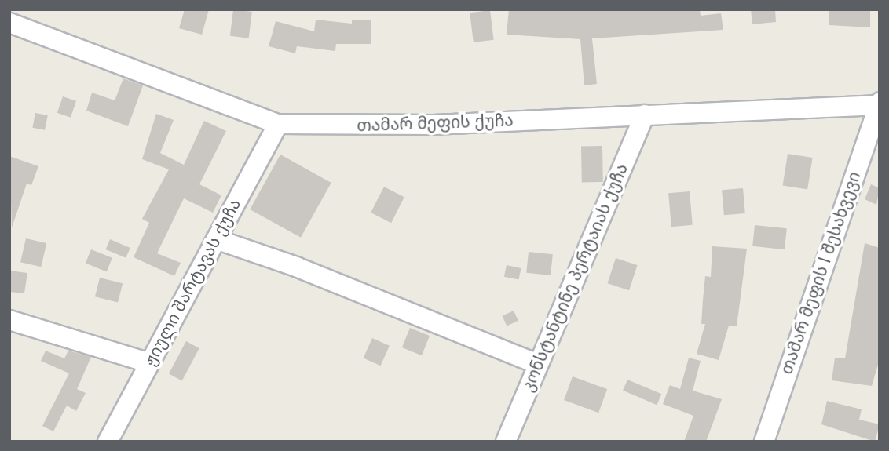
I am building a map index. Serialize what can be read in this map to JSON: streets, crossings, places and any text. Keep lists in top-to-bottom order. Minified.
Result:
{"streets":{"street":["თამარ მეფის ქუჩა","თამარ მეფის I შესახვევი","კონსტანტინე პერტაიას ქუჩა","ჟიული შარტავას ქუჩა"]},"crossings":[["თამარ მეფის ქუჩა","თამარ მეფის I შესახვევი"],["თამარ მეფის ქუჩა","კონსტანტინე პერტაიას ქუჩა"],["თამარ მეფის ქუჩა","ჟიული შარტავას ქუჩა"]]}
